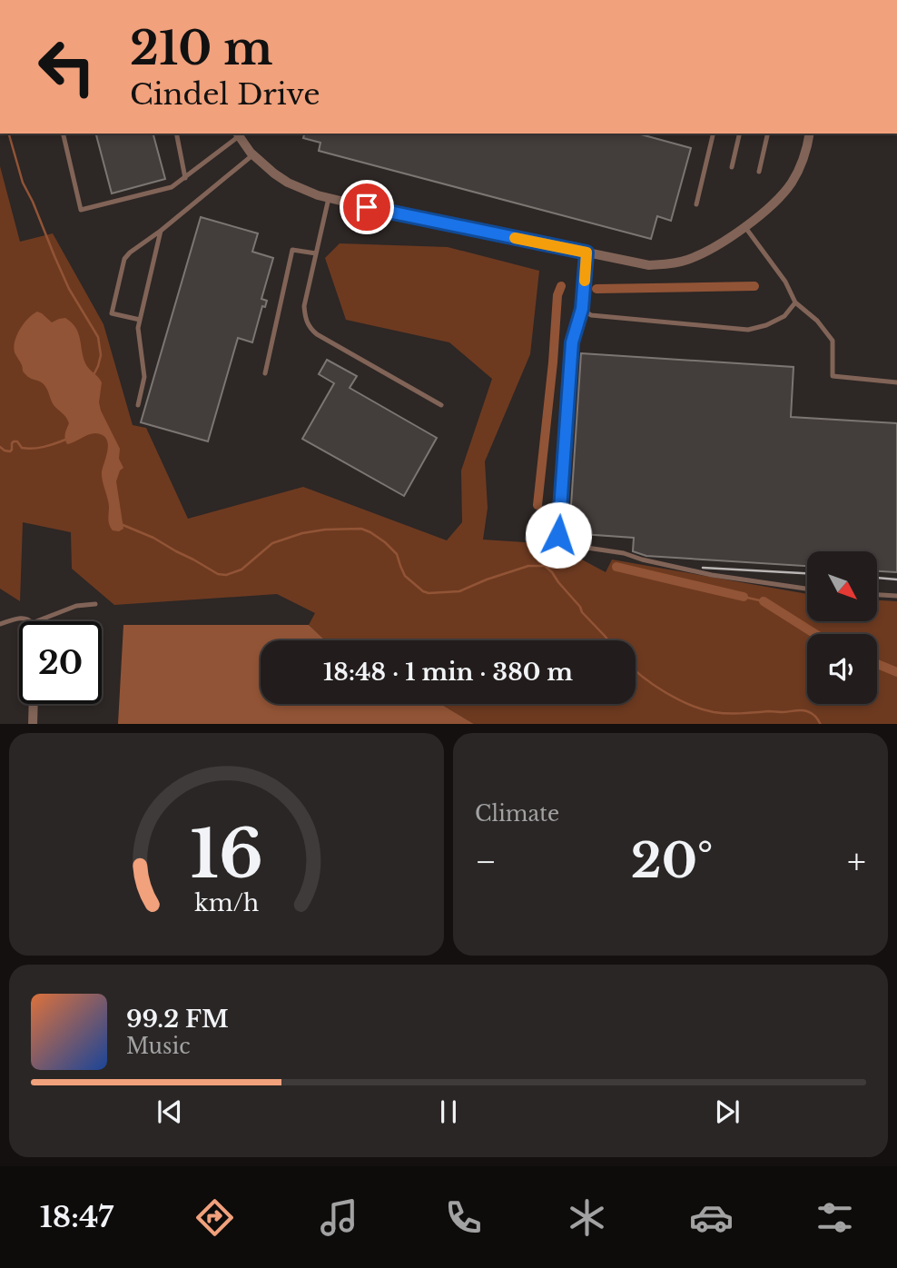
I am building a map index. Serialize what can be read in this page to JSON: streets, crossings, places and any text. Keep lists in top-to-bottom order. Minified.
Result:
{"north":"bottom right","page":{"turn":["210 m","Cindel Drive"],"limit":"20","trip":"18:48 · 1 min · 380 m","tile":"Climate","heat":["−","20°","+"],"song":["99.2 FM","Music"],"tabs":"18:47","gauge":["16","km/h"]}}
